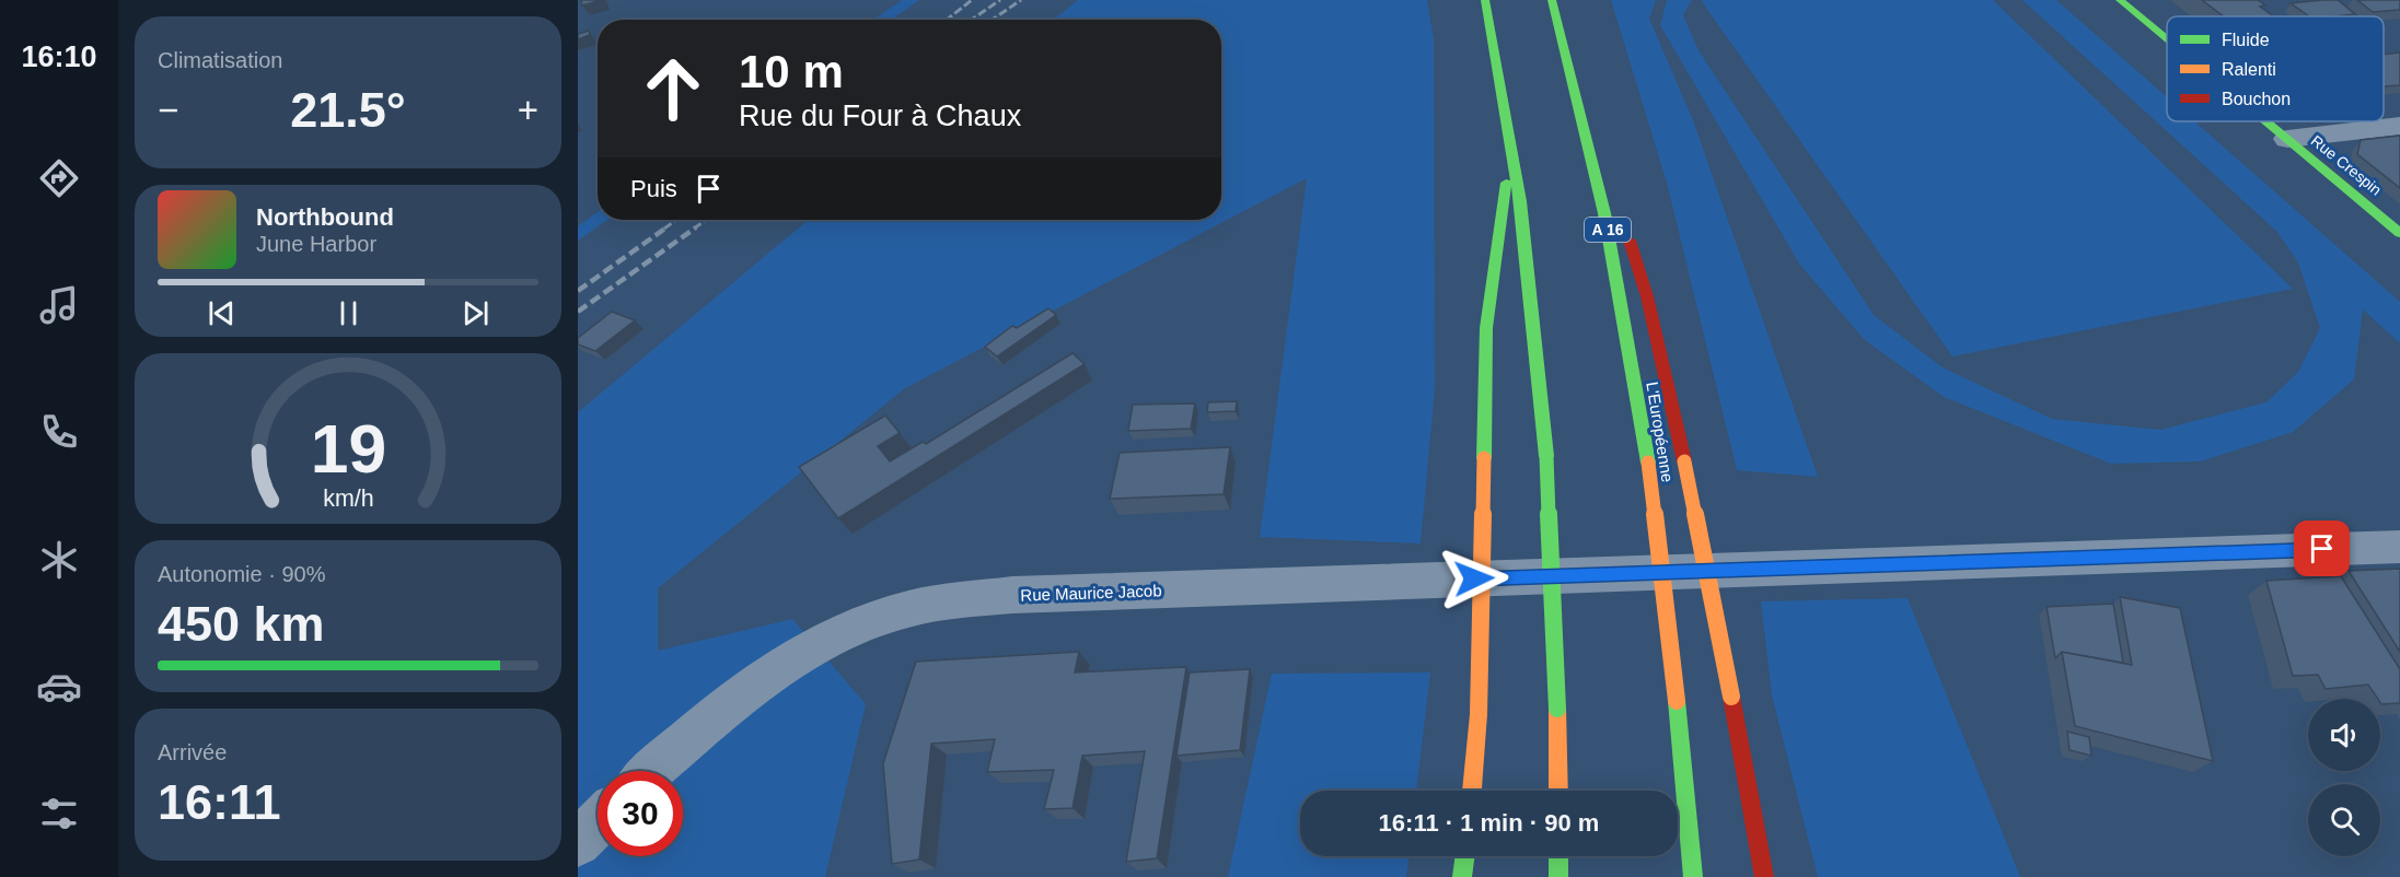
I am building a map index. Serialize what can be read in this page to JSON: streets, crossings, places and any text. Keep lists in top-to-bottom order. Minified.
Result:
{"streets":{"main road":["Rue Crespin","A 16","L'Européenne"],"street":["Rue Maurice Jacob"]},"legend":["Fluide","Ralenti","Bouchon"],"page":{"tabs":"16:10","tile":["Climatisation",["Autonomie · 90%","450 km"],["Arrivée","16:11"]],"turn":["10 m","Rue du Four à Chaux"],"heat":["−","21.5°","+"],"then":"Puis","song":["Northbound","June Harbor"],"limit":"30","trip":"16:11 · 1 min · 90 m","gauge":["19","km/h"]}}
